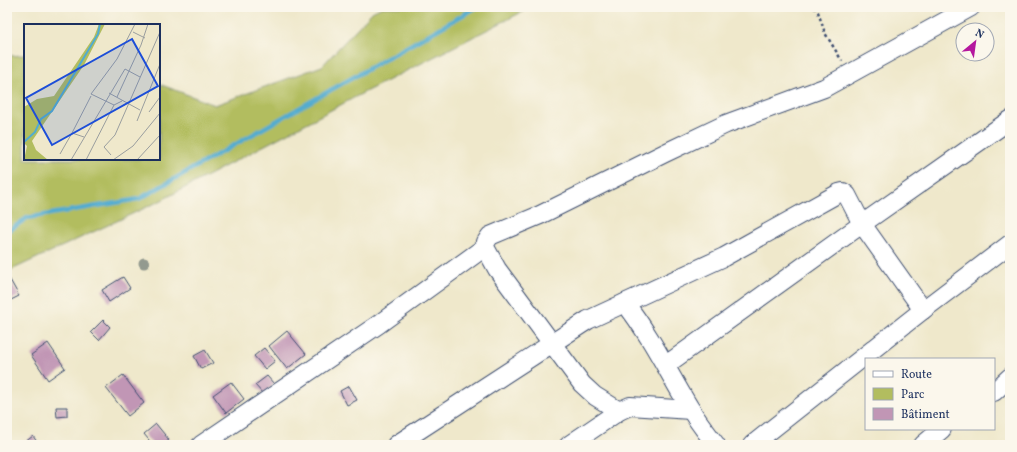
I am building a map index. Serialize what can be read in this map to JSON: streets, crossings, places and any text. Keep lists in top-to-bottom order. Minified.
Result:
{"legend":["Route","Parc","Bâtiment"],"north":"top right"}
